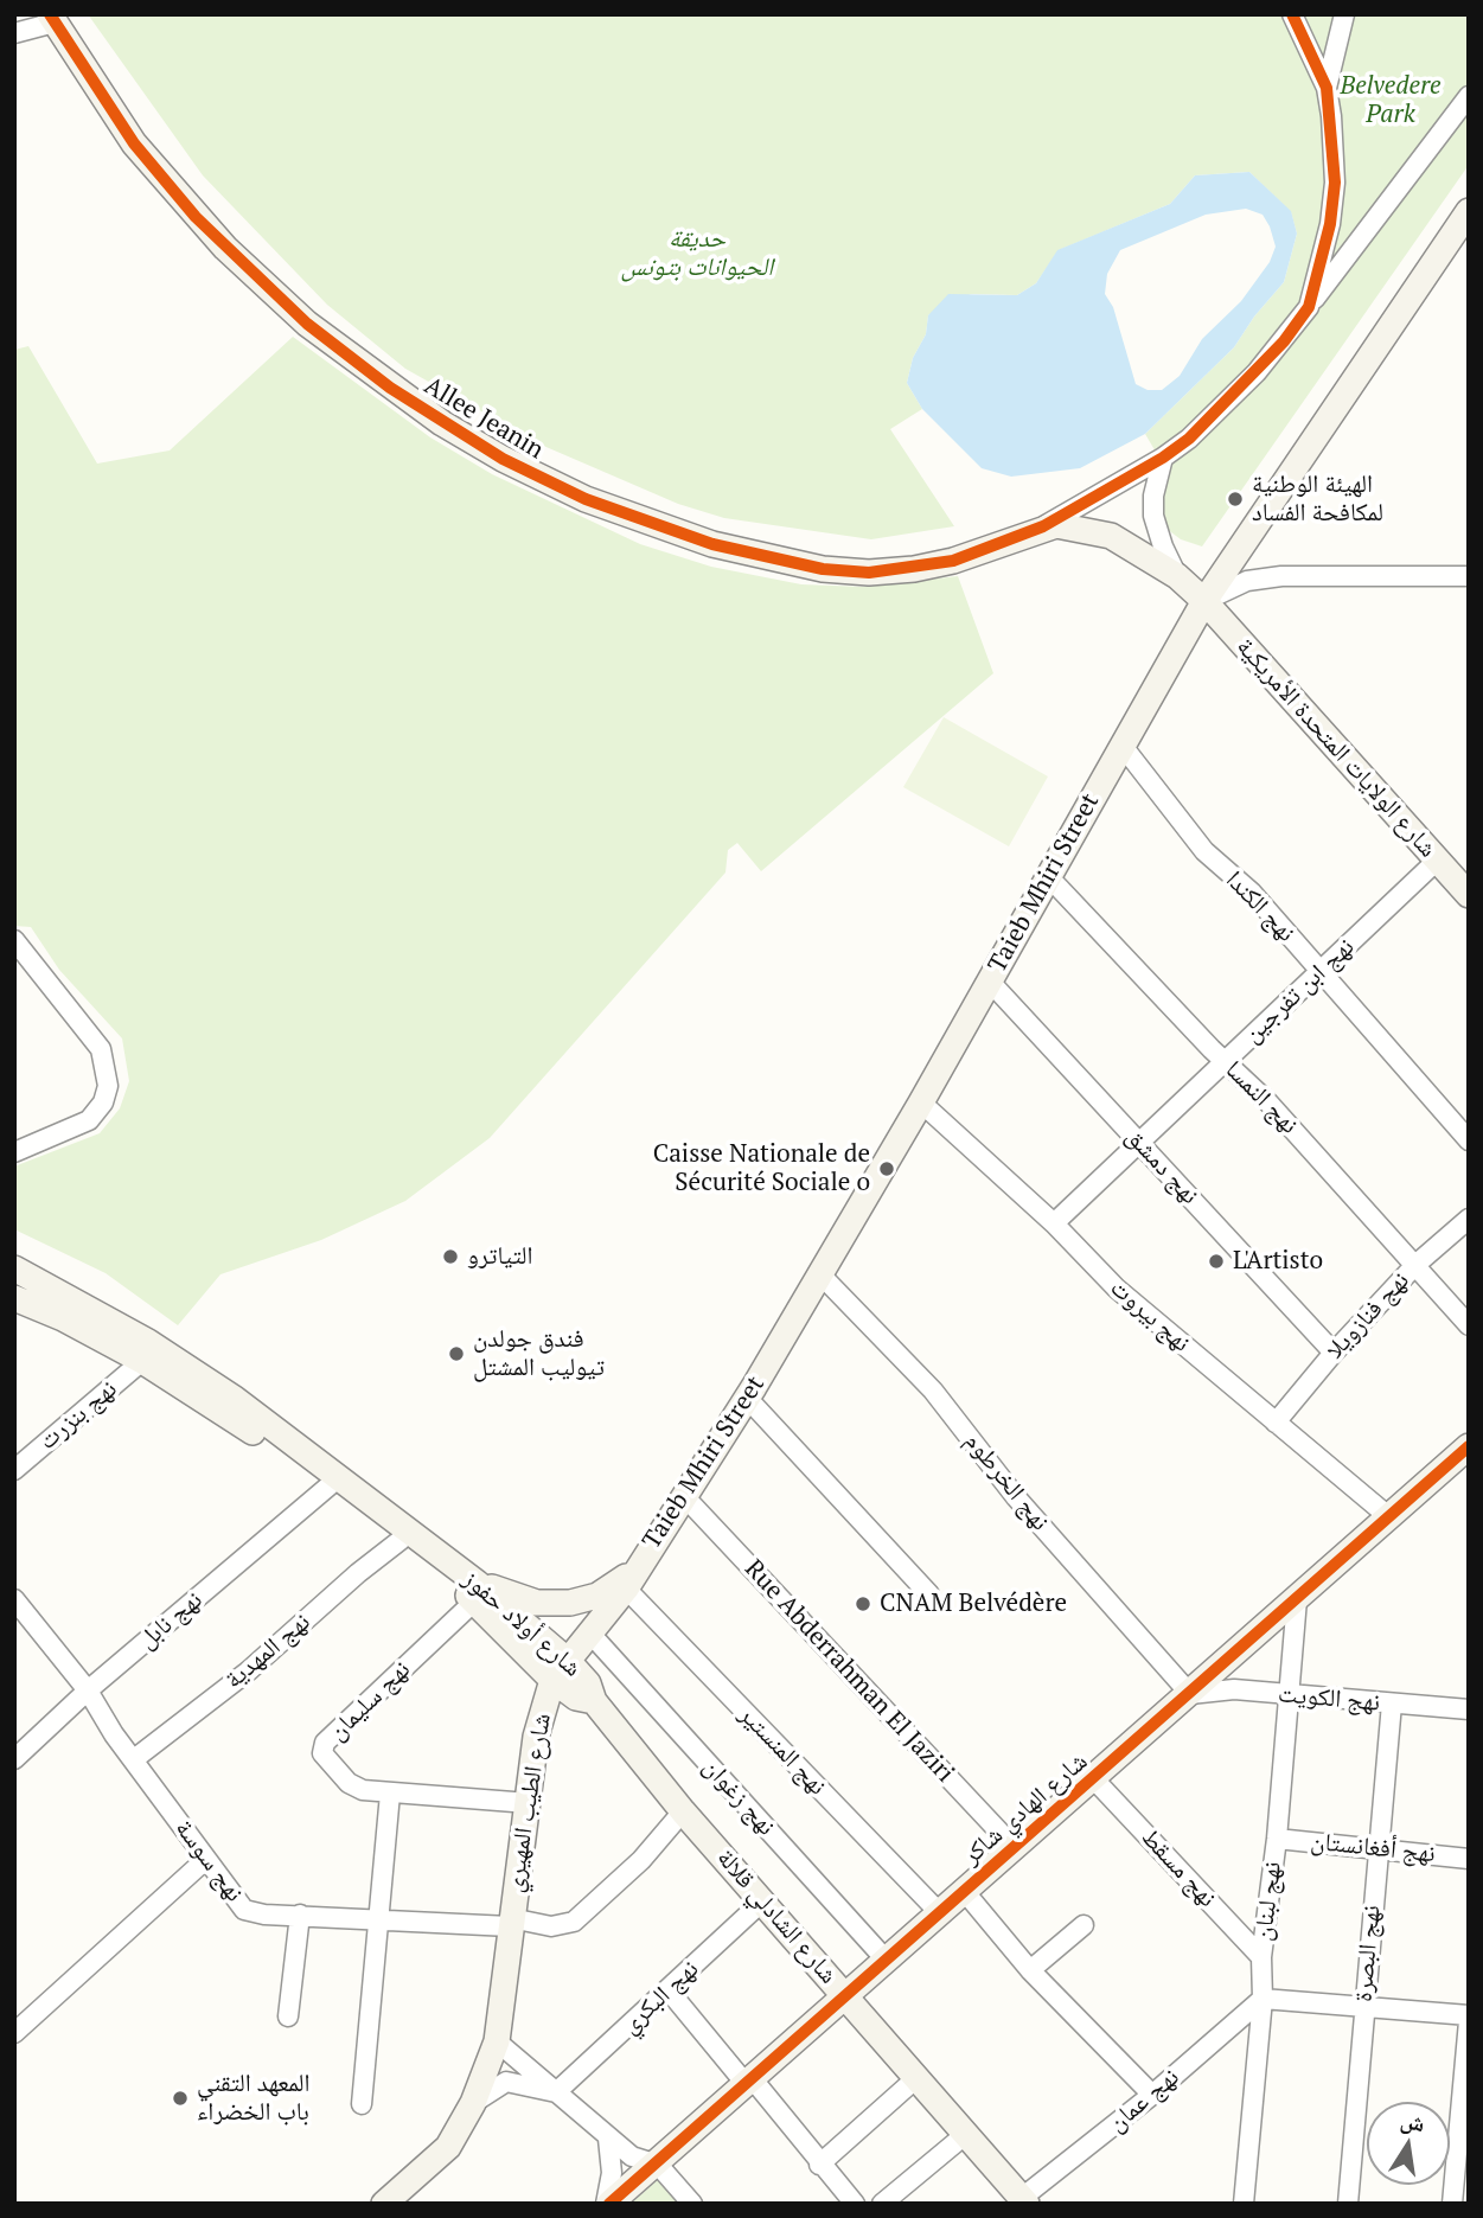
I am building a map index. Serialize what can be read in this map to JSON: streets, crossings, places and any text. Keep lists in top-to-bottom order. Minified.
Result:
{"streets":{"main road":["Allee Jeanin","شارع الولايات المتحدة الأمريكية","Taieb Mhiri Street","شارع أولاد حفوز","شارع الطيب المهيري","شارع الهادي شاكر","شارع الشادلي قلالة"],"street":["نهج الكندا","نهج ابن تفرجين","نهج النمسا","نهج دمشق","نهج بيروت","نهج فنازويلا","نهج بنزرت","نهج الخرطوم","نهج نابل","نهج المهدية","Rue Abderrahman El Jaziri","نهج الكويت","نهج سليمان","نهج المنستير","نهج زغوان","نهج أفغانستان","نهج سوسة","نهج مسقط","نهج لبنان","نهج البصرة","نهج البكري","نهج عمان"]},"crossings":[["Allee Jeanin","شارع الولايات المتحدة الأمريكية"],["شارع الولايات المتحدة الأمريكية","Taieb Mhiri Street"],["شارع الولايات المتحدة الأمريكية","نهج ابن تفرجين"],["Taieb Mhiri Street","نهج الكندا"],["Taieb Mhiri Street","نهج النمسا"],["Taieb Mhiri Street","نهج دمشق"],["Taieb Mhiri Street","نهج بيروت"],["Taieb Mhiri Street","نهج الخرطوم"],["Taieb Mhiri Street","Rue Abderrahman El Jaziri"],["Taieb Mhiri Street","نهج المنستير"],["Taieb Mhiri Street","شارع الطيب المهيري"],["نهج الكندا","نهج ابن تفرجين"],["نهج ابن تفرجين","نهج النمسا"],["نهج ابن تفرجين","نهج دمشق"],["نهج ابن تفرجين","نهج بيروت"],["نهج النمسا","نهج فنازويلا"],["نهج دمشق","نهج فنازويلا"],["نهج بيروت","نهج فنازويلا"],["نهج بيروت","شارع الهادي شاكر"],["نهج بنزرت","شارع أولاد حفوز"],["نهج الخرطوم","نهج الكويت"],["نهج الخرطوم","شارع الهادي شاكر"],["نهج نابل","شارع أولاد حفوز"],["نهج نابل","نهج سوسة"],["شارع أولاد حفوز","نهج المهدية"],["شارع أولاد حفوز","نهج سليمان"],["شارع أولاد حفوز","شارع الطيب المهيري"],["شارع أولاد حفوز","شارع الشادلي قلالة"],["نهج المهدية","نهج سوسة"],["Rue Abderrahman El Jaziri","شارع الهادي شاكر"],["نهج الكويت","شارع الهادي شاكر"],["نهج الكويت","نهج لبنان"],["نهج الكويت","نهج البصرة"],["نهج سليمان","شارع الطيب المهيري"],["نهج المنستير","شارع الطيب المهيري"],["نهج المنستير","شارع الهادي شاكر"],["نهج زغوان","شارع الطيب المهيري"],["نهج زغوان","شارع الهادي شاكر"],["شارع الطيب المهيري","نهج سوسة"],["شارع الهادي شاكر","نهج مسقط"],["شارع الهادي شاكر","نهج لبنان"],["شارع الهادي شاكر","شارع الشادلي قلالة"],["نهج أفغانستان","نهج لبنان"],["نهج أفغانستان","نهج البصرة"],["نهج سوسة","شارع الشادلي قلالة"],["نهج مسقط","نهج لبنان"],["نهج لبنان","نهج عمان"],["شارع الشادلي قلالة","نهج البكري"],["شارع الشادلي قلالة","نهج عمان"]],"parks":["Belvedere Park","حديقة الحيوانات بتونس"],"places":["الهيئة الوطنية لمكافحة الفساد","Caisse Nationale de Sécurité Sociale o","التياترو","L'Artisto","فندق جولدن تيوليب المشتل","CNAM Belvédère","المعهد التقني باب الخضراء"],"north":"top"}
